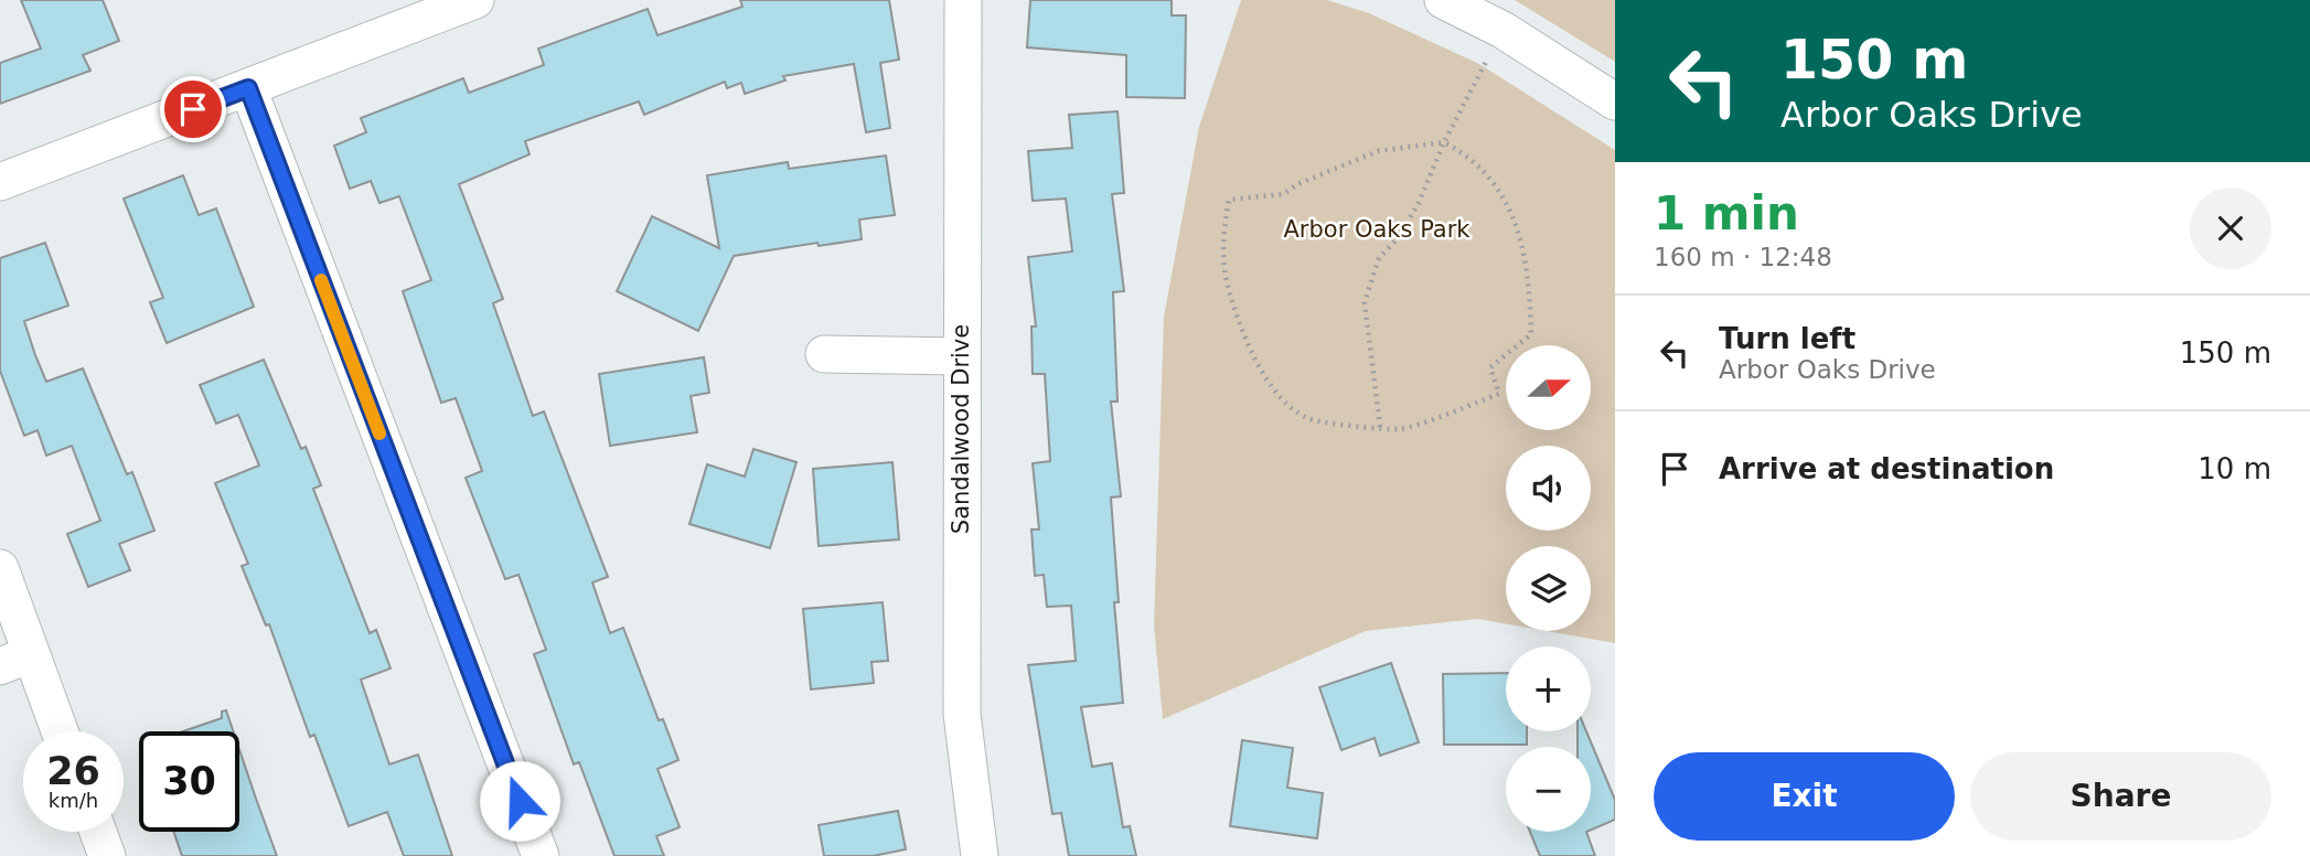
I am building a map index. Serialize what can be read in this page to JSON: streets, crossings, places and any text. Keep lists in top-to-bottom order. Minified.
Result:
{"streets":{"street":["Sandalwood Drive"]},"parks":["Arbor Oaks Park"],"north":"right","page":{"turn":["150 m","Arbor Oaks Drive"],"heading":["1 min","160 m · 12:48"],"list":[{"name":"Turn left","note":"Arbor Oaks Drive","value":"150 m"},{"name":"Arrive at destination","value":"10 m"}],"map_buttons":["+","−"],"speed":"26 km/h","limit":"30","buttons":["Exit","Share"]}}
